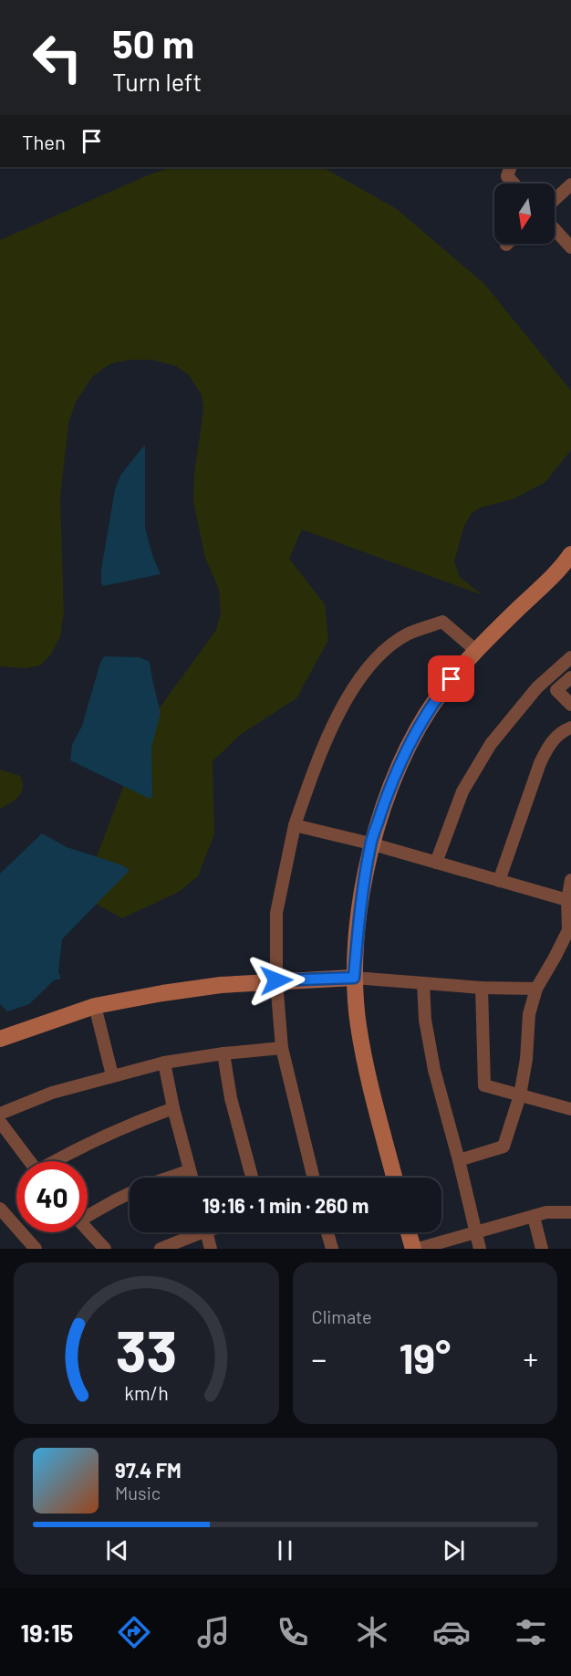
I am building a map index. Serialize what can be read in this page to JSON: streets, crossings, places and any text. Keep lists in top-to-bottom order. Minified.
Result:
{"north":"bottom","page":{"turn":["50 m","Turn left"],"then":"Then","limit":"40","trip":"19:16 · 1 min · 260 m","tile":"Climate","heat":["−","19°","+"],"song":["97.4 FM","Music"],"tabs":"19:15","gauge":["33","km/h"]}}
